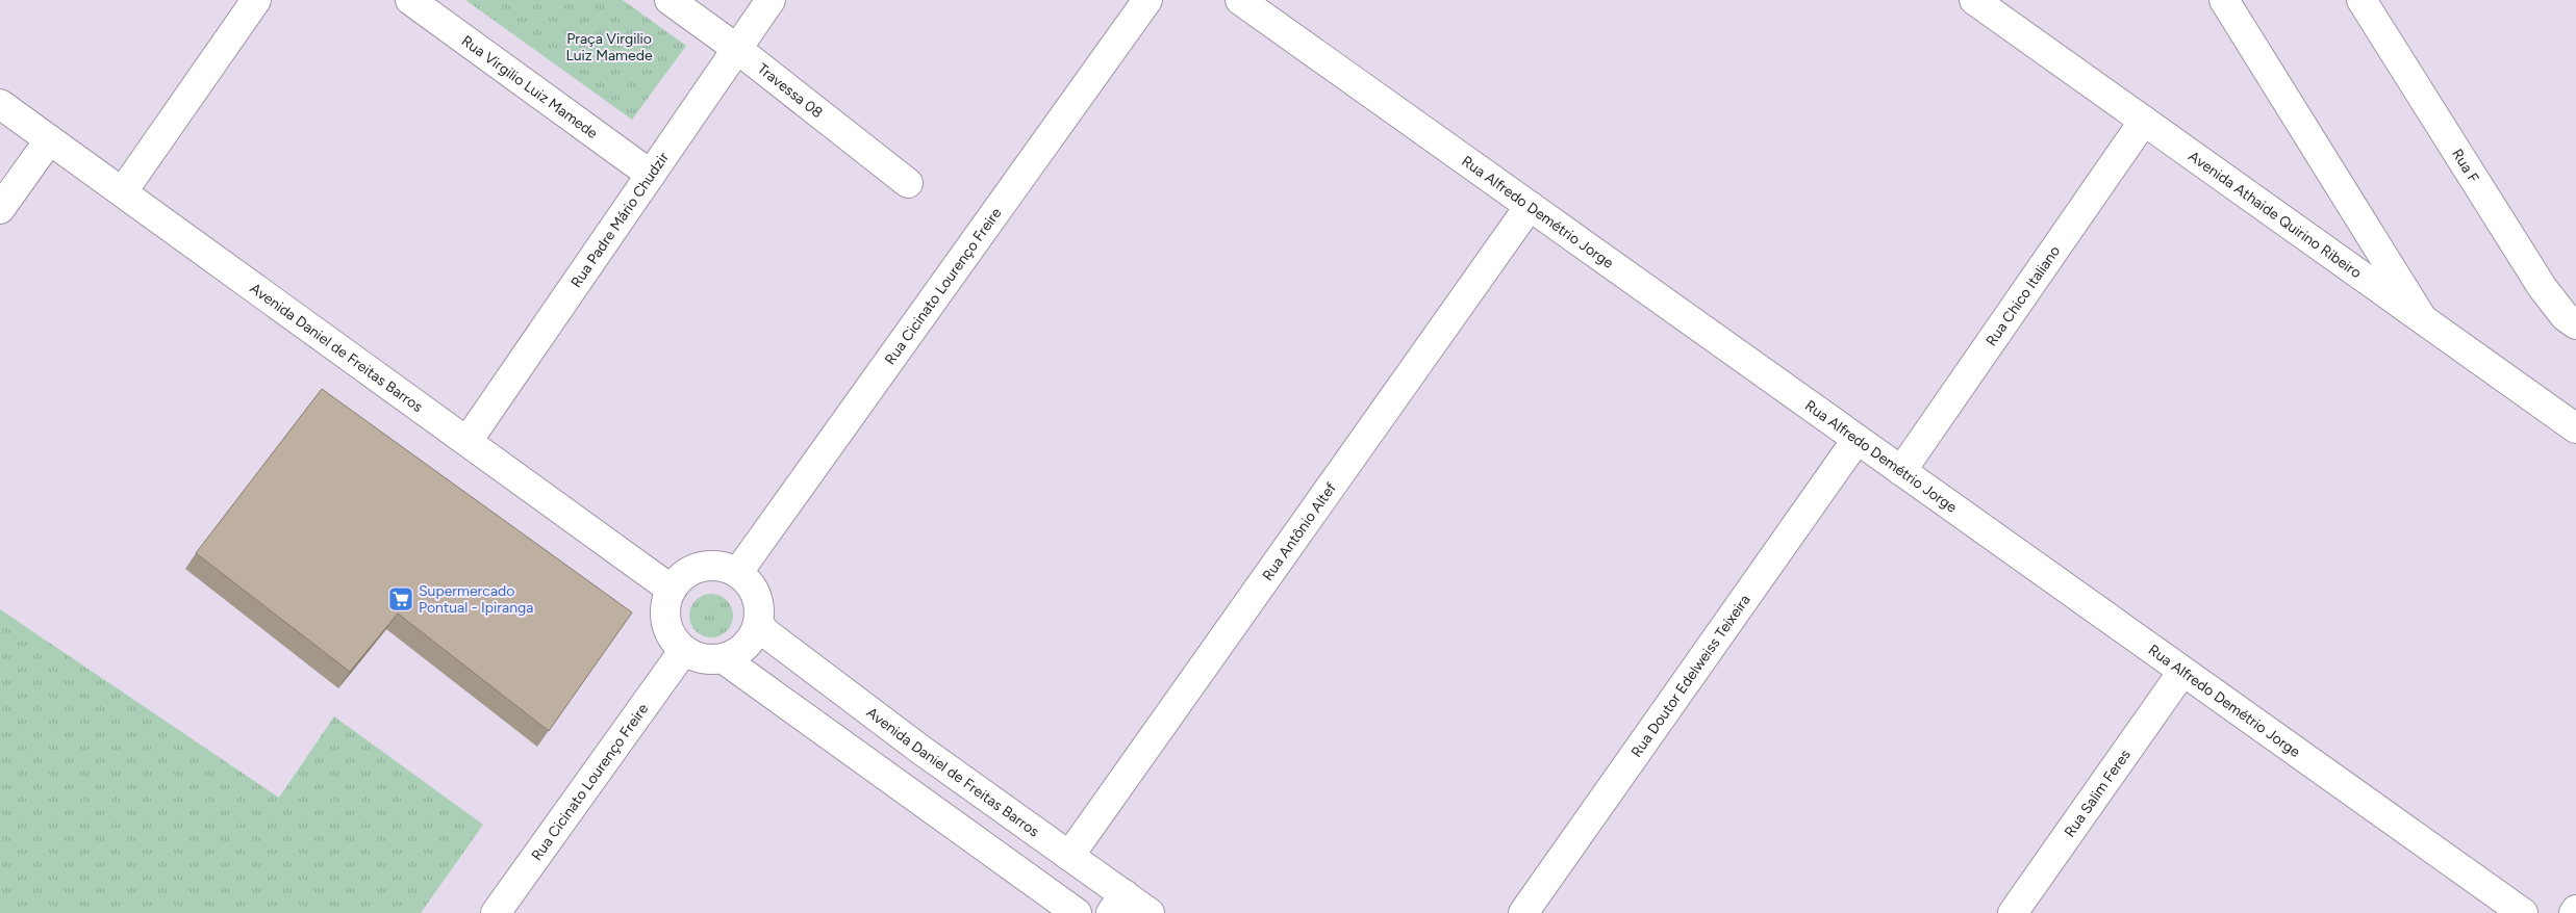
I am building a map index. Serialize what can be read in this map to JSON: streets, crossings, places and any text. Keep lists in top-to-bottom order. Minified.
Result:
{"streets":{"street":["Rua Virgilio Luiz Mamede","Travessa 08","Rua F","Rua Alfredo Demétrio Jorge","Avenida Athaide Quirino Ribeiro","Rua Padre Mário Chudzir","Rua Cicinato Lourenço Freire","Rua Chico Italiano","Avenida Daniel de Freitas Barros","Rua Antônio Altef","Rua Doutor Edelweiss Teixeira","Rua Salim Feres"]},"crossings":[["Rua Virgilio Luiz Mamede","Rua Padre Mário Chudzir"],["Travessa 08","Rua Padre Mário Chudzir"],["Rua Alfredo Demétrio Jorge","Rua Chico Italiano"],["Rua Alfredo Demétrio Jorge","Rua Antônio Altef"],["Rua Alfredo Demétrio Jorge","Rua Doutor Edelweiss Teixeira"],["Rua Alfredo Demétrio Jorge","Rua Salim Feres"],["Avenida Athaide Quirino Ribeiro","Rua Chico Italiano"],["Rua Padre Mário Chudzir","Avenida Daniel de Freitas Barros"],["Rua Cicinato Lourenço Freire","Avenida Daniel de Freitas Barros"],["Avenida Daniel de Freitas Barros","Rua Antônio Altef"]],"parks":["Praça Virgilio Luiz Mamede"],"places":{"supermarket":["Supermercado Pontual - Ipiranga"]}}
